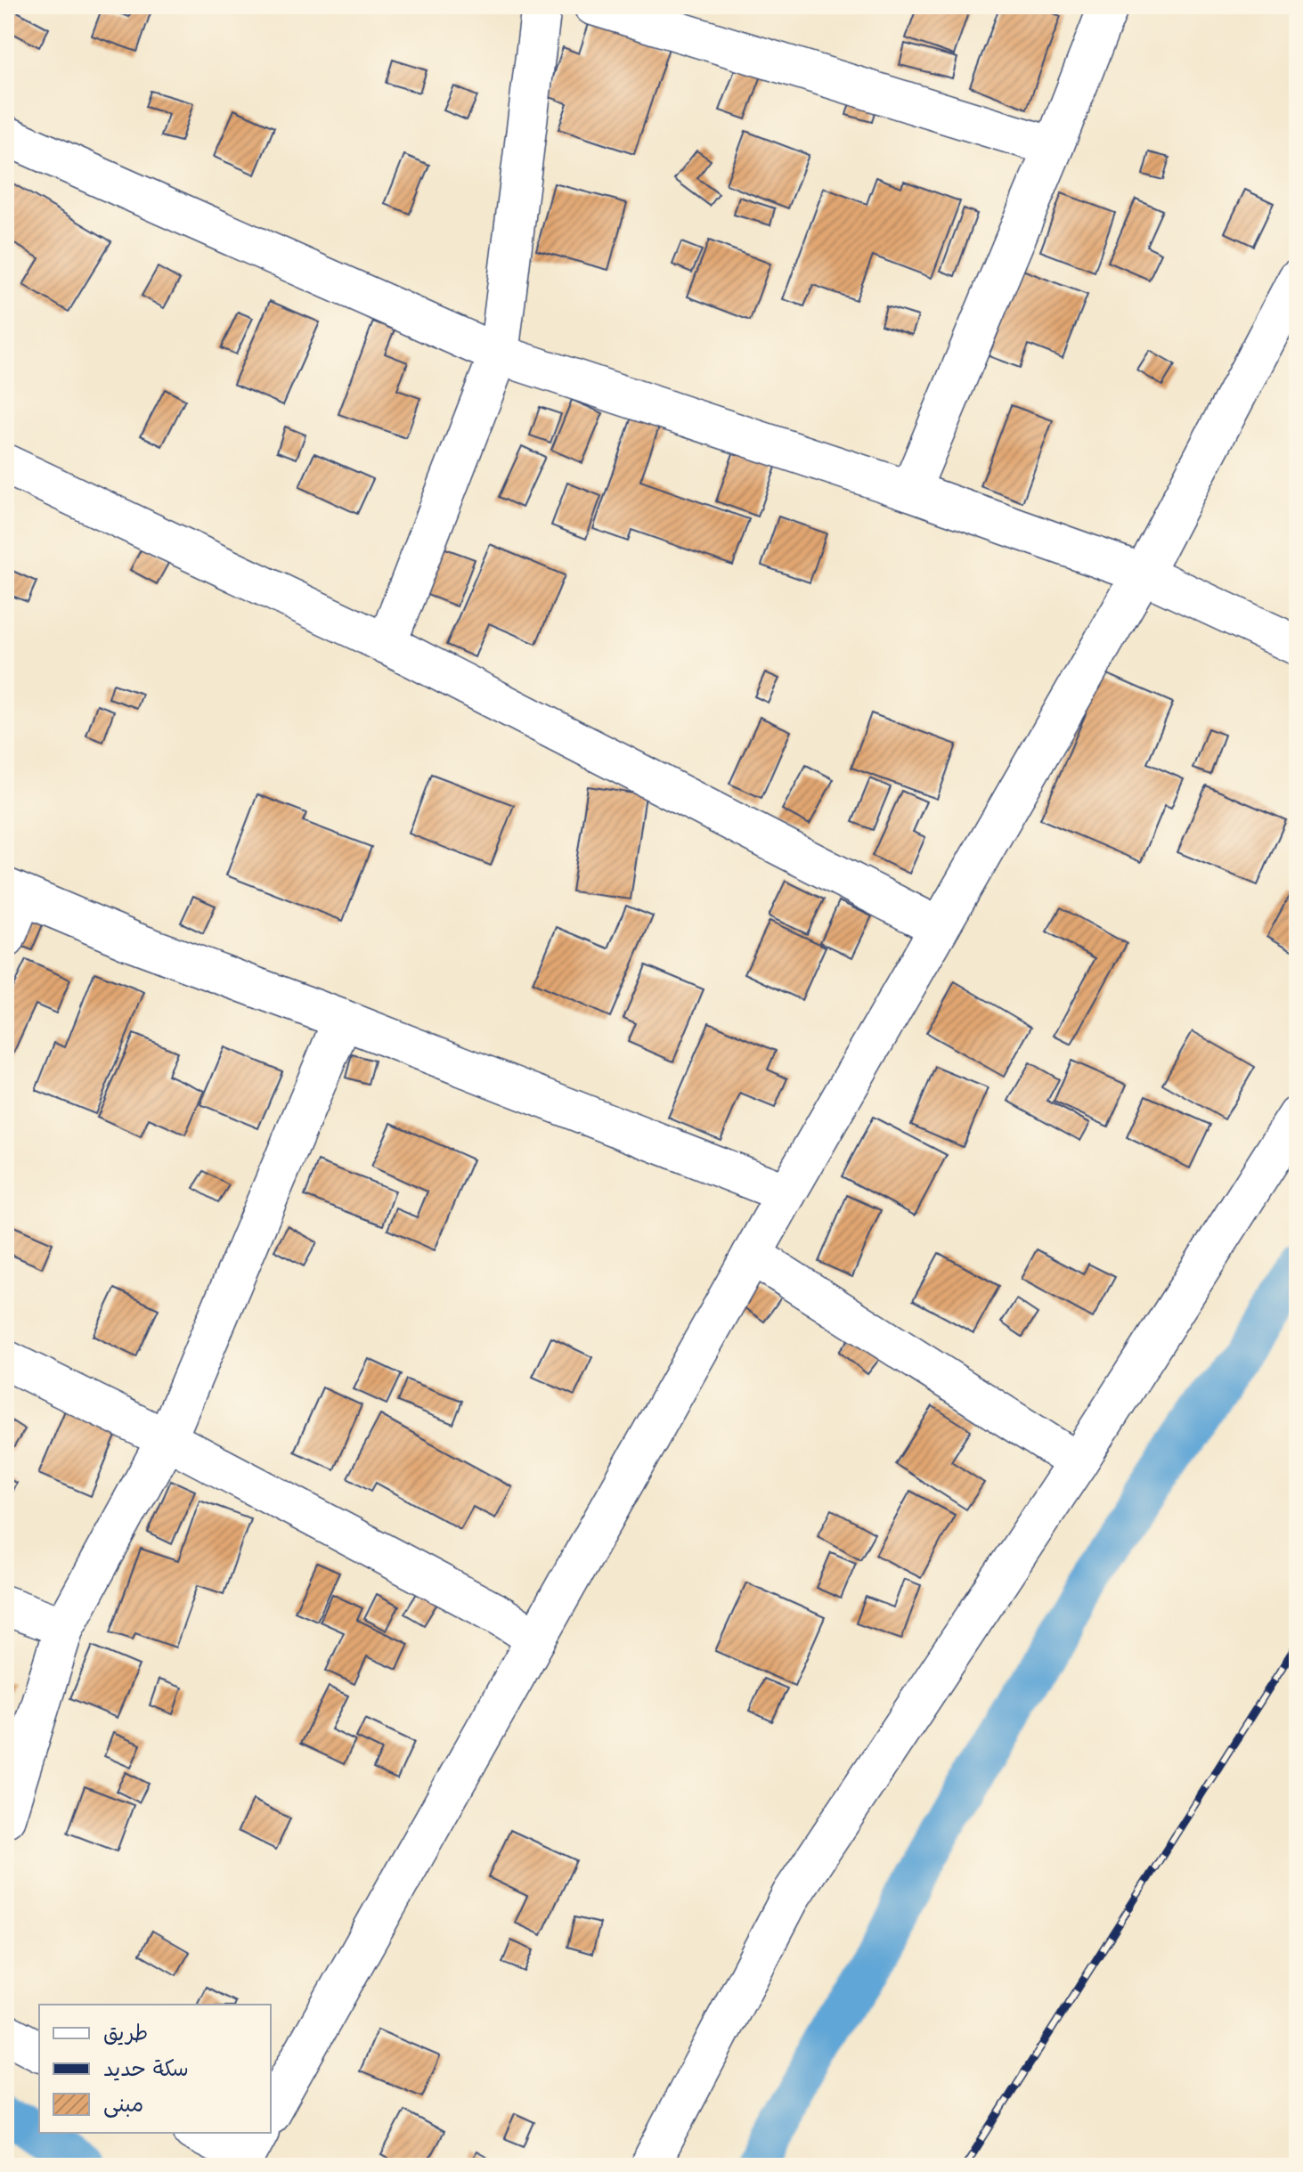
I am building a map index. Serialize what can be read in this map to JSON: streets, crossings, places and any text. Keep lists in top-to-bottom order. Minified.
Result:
{"legend":["طريق","سكة حديد","مبنى"]}
